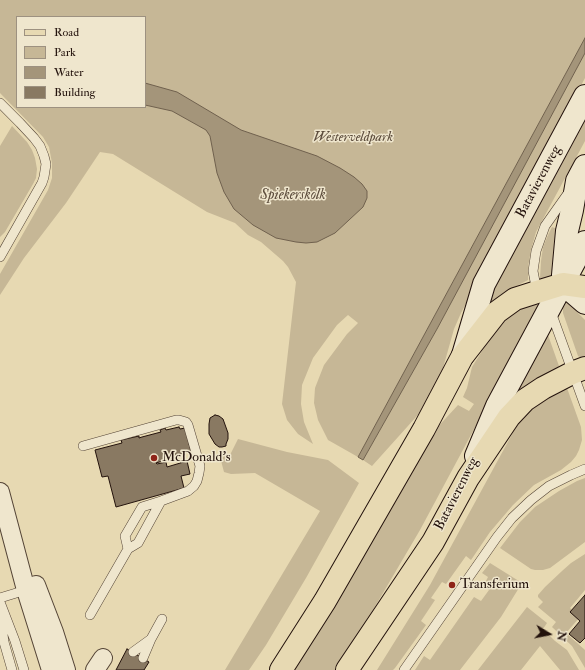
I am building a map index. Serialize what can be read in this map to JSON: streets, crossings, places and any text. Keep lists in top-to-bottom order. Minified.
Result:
{"streets":{"main road":["Batavierenweg"]},"water":["Spiekerskolk"],"parks":["Westerveldpark"],"places":["McDonald's","Transferium"],"legend":["Road","Park","Water","Building"],"north":"right"}
